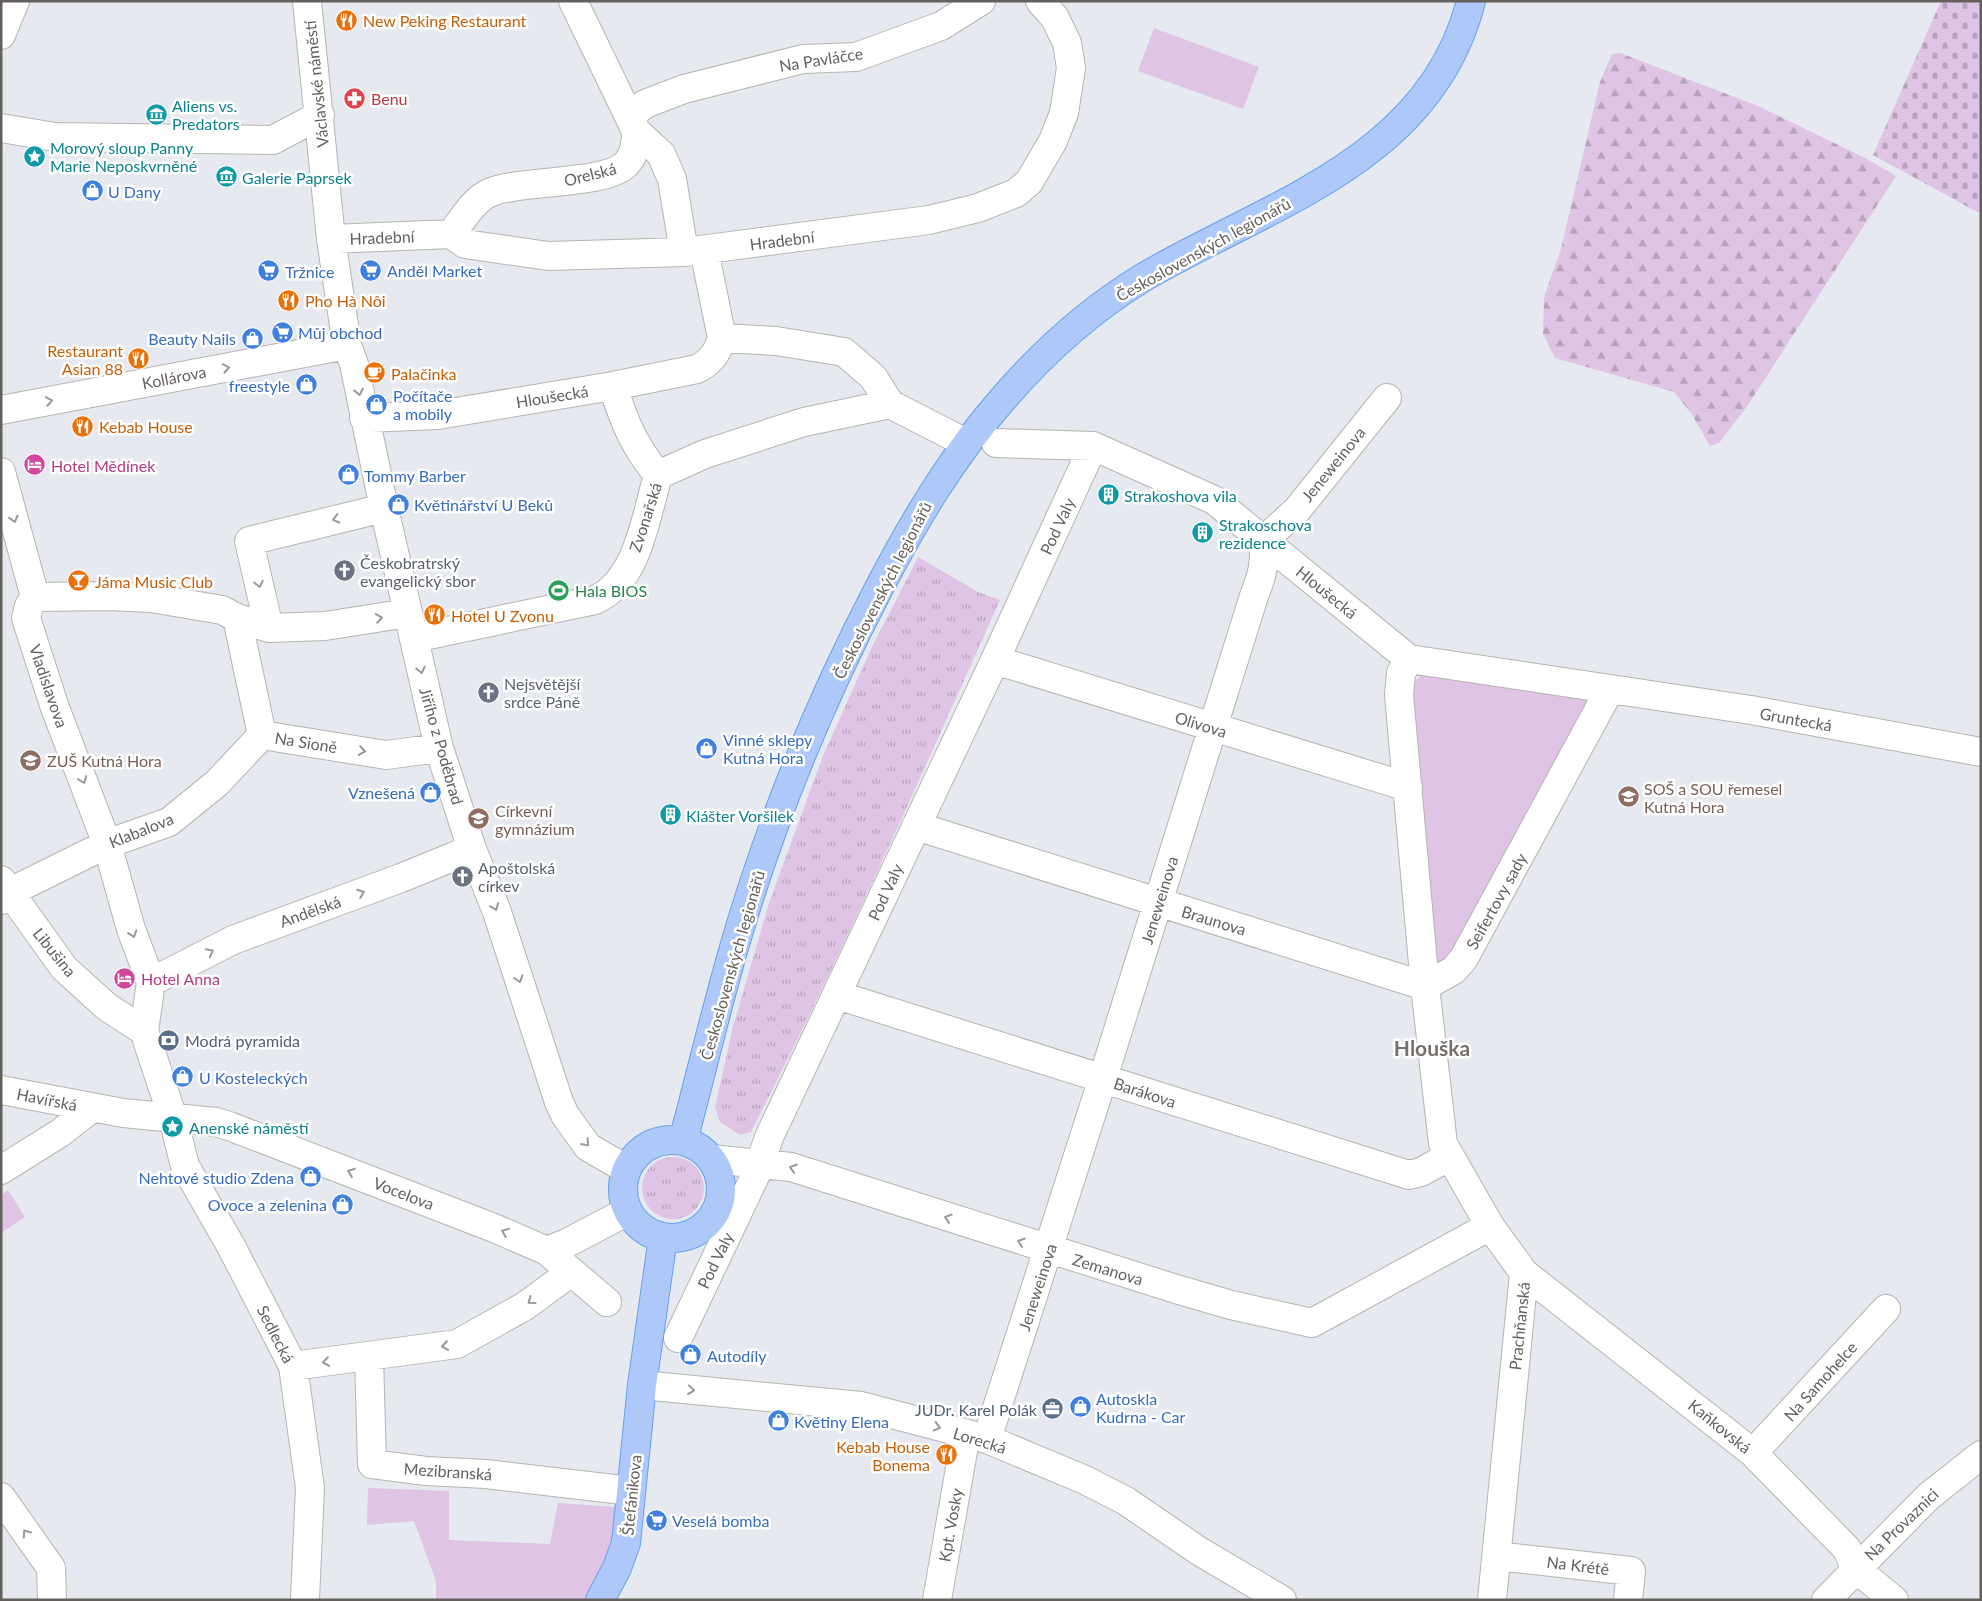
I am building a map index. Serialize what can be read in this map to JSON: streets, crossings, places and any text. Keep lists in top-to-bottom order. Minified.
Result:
{"streets":{"main road":["Československých legionářů","Štefánikova"],"street":["Na Pavláčce","Václavské náměstí","Orelská","Hradební","Kollárova","Hloušecká","Jeneweinova","Zvonařská","Pod Valy","Vladislavova","Gruntecká","Olivova","Na Sioně","Jiřího z Poděbrad","Klabalova","Seifertovy sady","Andělská","Braunova","Libušina","Barákova","Havířská","Vocelova","Zemanova","Prachňanská","Sedlecká","Na Samohelce","Kaňkovská","Lorecká","Mezibranská","Na Provaznici","Kpt. Vosky","Na Krétě"]},"crossings":[["Na Pavláčce","Orelská"],["Václavské náměstí","Hradební"],["Václavské náměstí","Kollárova"],["Václavské náměstí","Jiřího z Poděbrad"],["Orelská","Hradební"],["Československých legionářů","Jiřího z Poděbrad"],["Československých legionářů","Zemanova"],["Kollárova","Jiřího z Poděbrad"],["Hloušecká","Jeneweinova"],["Hloušecká","Pod Valy"],["Hloušecká","Jiřího z Poděbrad"],["Jeneweinova","Olivova"],["Jeneweinova","Braunova"],["Jeneweinova","Barákova"],["Jeneweinova","Zemanova"],["Jeneweinova","Lorecká"],["Jeneweinova","Kpt. Vosky"],["Zvonařská","Jiřího z Poděbrad"],["Pod Valy","Olivova"],["Pod Valy","Braunova"],["Pod Valy","Barákova"],["Pod Valy","Zemanova"],["Vladislavova","Klabalova"],["Vladislavova","Andělská"],["Gruntecká","Seifertovy sady"],["Na Sioně","Jiřího z Poděbrad"],["Na Sioně","Klabalova"],["Jiřího z Poděbrad","Andělská"],["Jiřího z Poděbrad","Zemanova"],["Klabalova","Libušina"],["Seifertovy sady","Braunova"],["Seifertovy sady","Prachňanská"],["Braunova","Prachňanská"],["Barákova","Prachňanská"],["Vocelova","Sedlecká"],["Zemanova","Prachňanská"],["Prachňanská","Kaňkovská"],["Prachňanská","Na Krétě"],["Na Samohelce","Kaňkovská"],["Kaňkovská","Na Provaznici"],["Lorecká","Štefánikova"],["Lorecká","Kpt. Vosky"],["Mezibranská","Štefánikova"]],"one_way":["Vladislavova","Jiřího z Poděbrad","Andělská","Vocelova","Zemanova","Lorecká"],"districts":["Hlouška"],"places":{"restaurant":["New Peking Restaurant","Pho Hà Nôi","Restaurant Asian 88","Kebab House","Hotel U Zvonu","Kebab House Bonema"],"pharmacy":["Benu"],"museum":["Aliens vs. Predators","Galerie Paprsek"],"place":["Morový sloup Panny Marie Neposkvrněné","Anenské náměstí"],"shop":["U Dany","Beauty Nails","freestyle","Počítače a mobily","Tommy Barber","Květinářství U Beků","Vinné sklepy Kutná Hora","Vznešená","U Kosteleckých","Nehtové studio Zdena","Ovoce a zelenina","Autodíly","Autoskla Kudrna - Car","Květiny Elena"],"supermarket":["Anděl Market","Tržnice","Můj obchod","Veselá bomba"],"cafe":["Palačinka"],"hotel":["Hotel Mědínek","Hotel Anna"],"building":["Strakoshova vila","Strakoschova rezidence","Klášter Voršilek"],"church":["Českobratrský evangelický sbor","Nejsvětější srdce Páně","Apoštolská církev"],"bar":["Jáma Music Club"],"sports":["Hala BIOS"],"school or university":["ZUŠ Kutná Hora","SOŠ a SOU řemesel Kutná Hora","Církevní gymnázium"],"bank":["Modrá pyramida"],"office":["JUDr. Karel Polák"]}}
